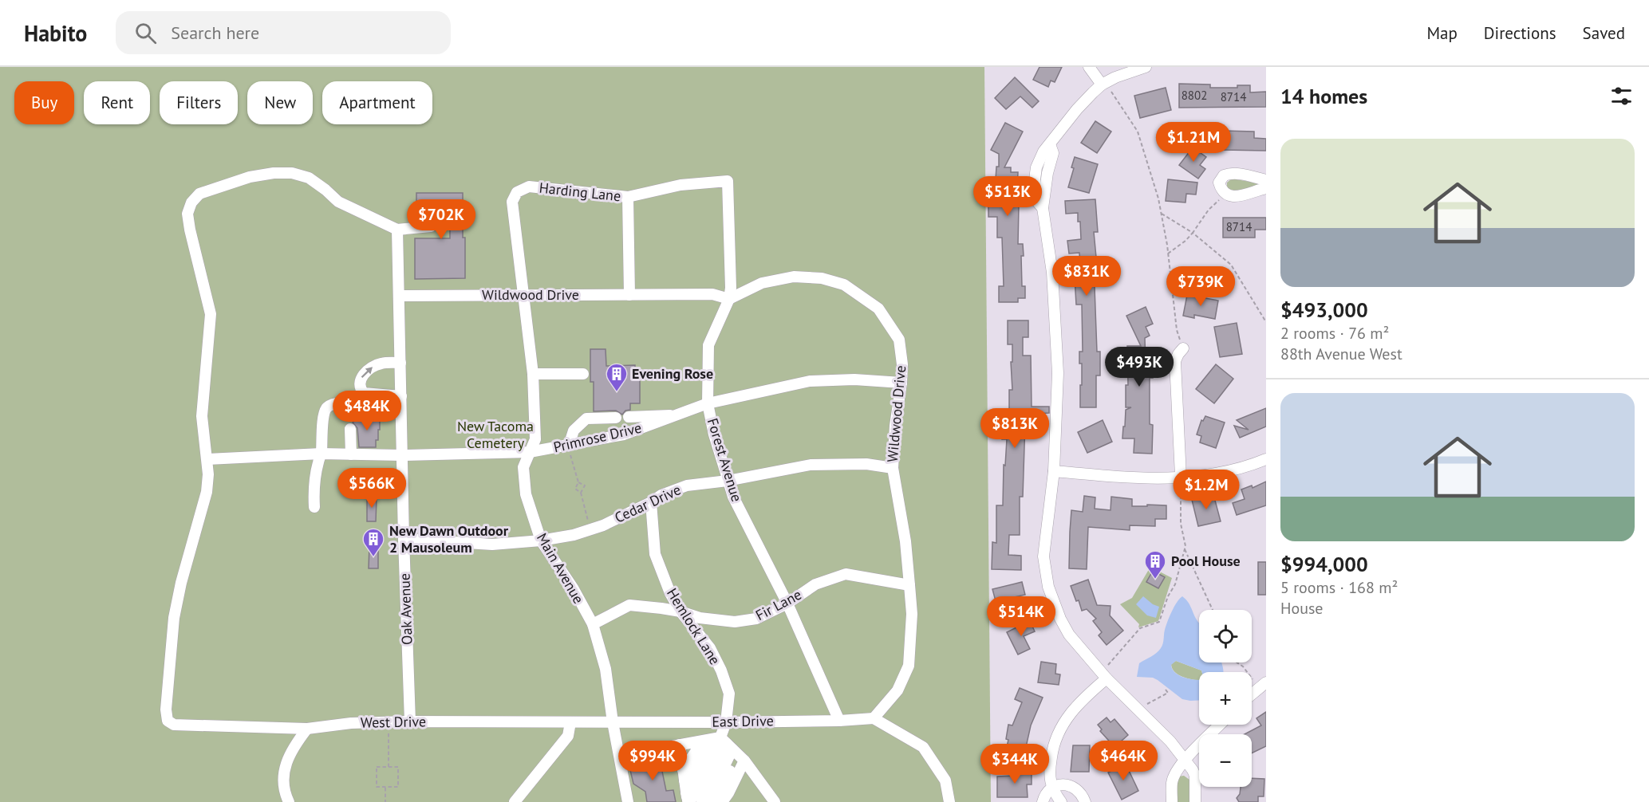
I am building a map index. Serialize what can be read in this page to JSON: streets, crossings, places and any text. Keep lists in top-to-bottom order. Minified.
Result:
{"streets":{"street":["Harding Lane","Wildwood Drive","Primrose Drive","Forest Avenue","Cedar Drive","Main Avenue","Fir Lane","Oak Avenue","Hemlock Lane","East Drive","West Drive"]},"crossings":[["Harding Lane","Forest Avenue"],["Harding Lane","Main Avenue"],["Wildwood Drive","Primrose Drive"],["Wildwood Drive","Forest Avenue"],["Wildwood Drive","Cedar Drive"],["Wildwood Drive","Main Avenue"],["Wildwood Drive","Fir Lane"],["Wildwood Drive","Oak Avenue"],["Wildwood Drive","East Drive"],["Primrose Drive","Forest Avenue"],["Primrose Drive","Main Avenue"],["Primrose Drive","Oak Avenue"],["Primrose Drive","West Drive"],["Forest Avenue","Cedar Drive"],["Forest Avenue","Fir Lane"],["Forest Avenue","East Drive"],["Cedar Drive","Main Avenue"],["Cedar Drive","Oak Avenue"],["Cedar Drive","Hemlock Lane"],["Main Avenue","Fir Lane"],["Main Avenue","East Drive"],["Main Avenue","West Drive"],["Fir Lane","Hemlock Lane"],["Oak Avenue","West Drive"],["Hemlock Lane","East Drive"],["East Drive","West Drive"]],"parks":["New Tacoma Cemetery"],"places":{"building":["Evening Rose","New Dawn Outdoor 2 Mausoleum","Pool House"]},"house_numbers":["8802","8714","8714"],"page":{"header":"Habito","search":"Search here","nav":["Map","Directions","Saved"],"heading":"14 homes","chip":["Buy","Rent","Filters","New","Apartment"],"price":["$1.21M","$513K","$702K","$831K","$739K","$493K","$484K","$813K","$566K","$1.2M","$514K","$994K","$464K","$344K"],"list":[{"name":"$493,000","note":"2 rooms · 76 m² · 88th Avenue West"},{"name":"$994,000","note":"5 rooms · 168 m² · House"}],"map_buttons":["+","−"]}}
